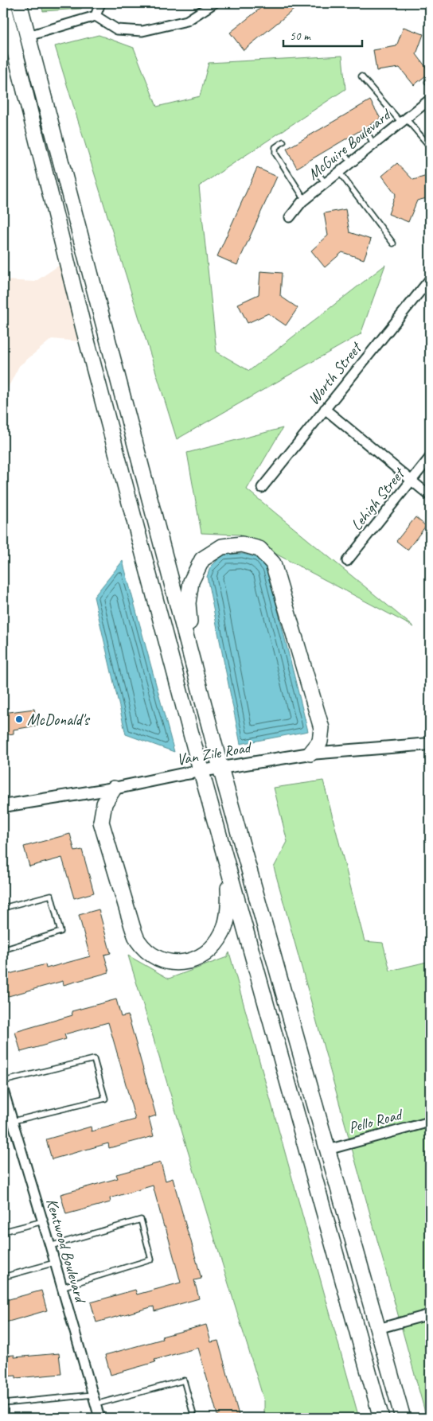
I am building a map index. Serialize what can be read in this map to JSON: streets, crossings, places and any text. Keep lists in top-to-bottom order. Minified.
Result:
{"streets":{"street":["McGuire Boulevard","Worth Street","Lehigh Street","Van Zile Road","Pello Road","Kentwood Boulevard"]},"places":["McDonald's"],"scale_bar":"50 m"}
